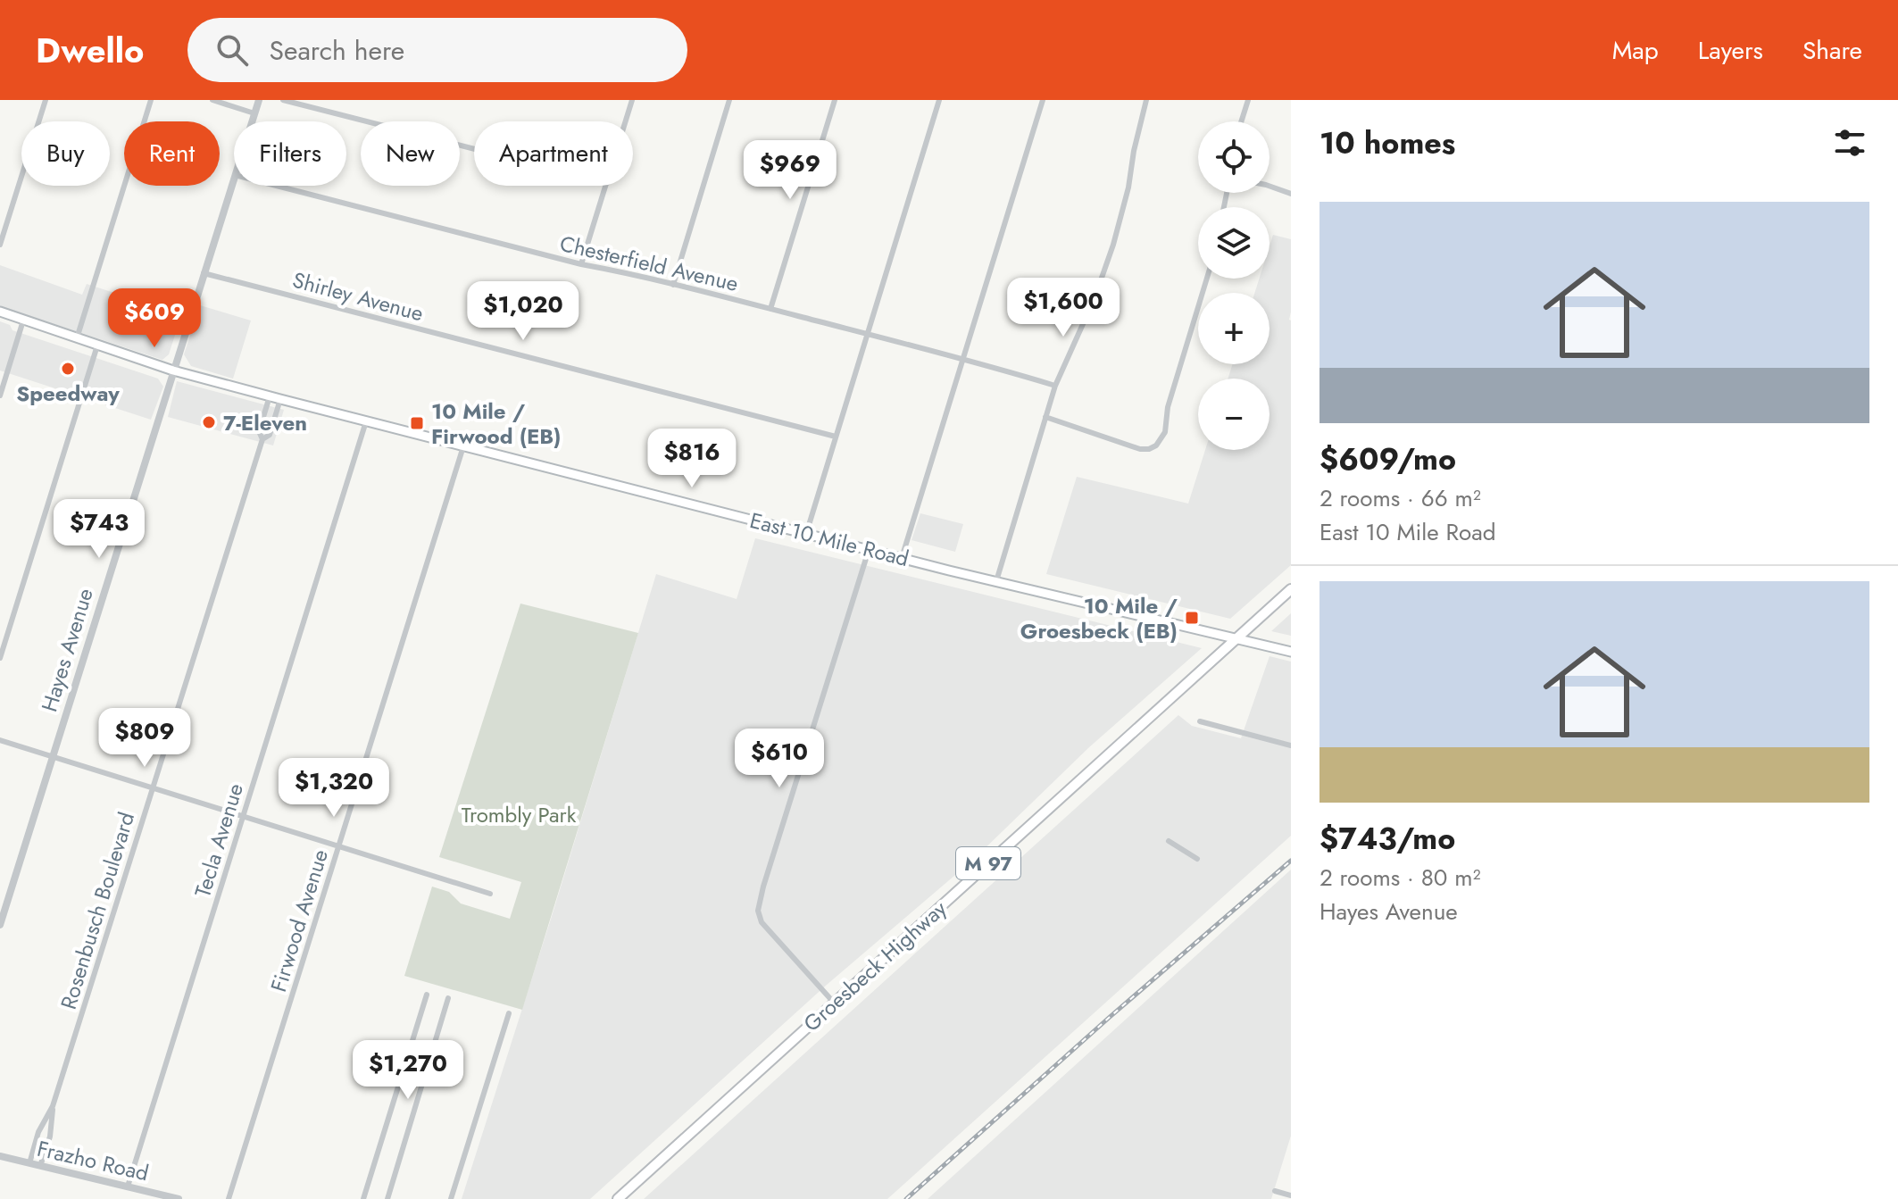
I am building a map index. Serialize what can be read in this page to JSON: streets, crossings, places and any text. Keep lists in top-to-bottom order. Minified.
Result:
{"streets":{"main road":["East 10 Mile Road","M 97","Groesbeck Highway"],"street":["Chesterfield Avenue","Shirley Avenue","Hayes Avenue","Tecla Avenue","Rosenbusch Boulevard","Firwood Avenue","Frazho Road"]},"crossings":[["Shirley Avenue","Hayes Avenue"],["East 10 Mile Road","Hayes Avenue"],["East 10 Mile Road","Tecla Avenue"],["East 10 Mile Road","Rosenbusch Boulevard"],["East 10 Mile Road","Firwood Avenue"],["East 10 Mile Road","Groesbeck Highway"],["Tecla Avenue","Frazho Road"],["Rosenbusch Boulevard","Frazho Road"]],"parks":["Trombly Park"],"places":{"other":["Speedway","7-Eleven"],"transit":["10 Mile / Firwood (EB)","10 Mile / Groesbeck (EB)"]},"page":{"header":"Dwello","search":"Search here","nav":["Map","Layers","Share"],"heading":"10 homes","map_buttons":["+","−"],"chip":["Buy","Rent","Filters","New","Apartment"],"price":["$969","$1,600","$1,020","$609","$816","$743","$809","$610","$1,320","$1,270"],"list":[{"name":"$609/mo","note":"2 rooms · 66 m² · East 10 Mile Road"},{"name":"$743/mo","note":"2 rooms · 80 m² · Hayes Avenue"}]}}
